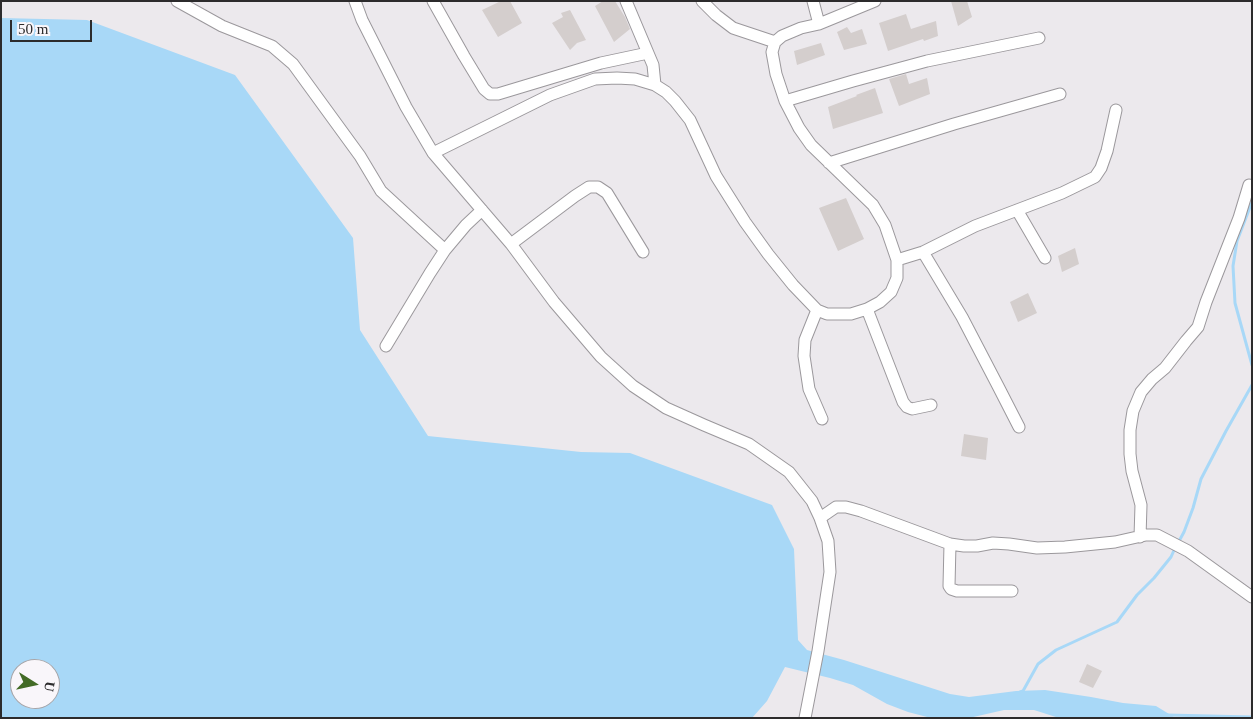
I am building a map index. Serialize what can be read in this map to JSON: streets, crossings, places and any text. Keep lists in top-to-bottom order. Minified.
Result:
{"scale_bar":"50 m","north":"right"}
